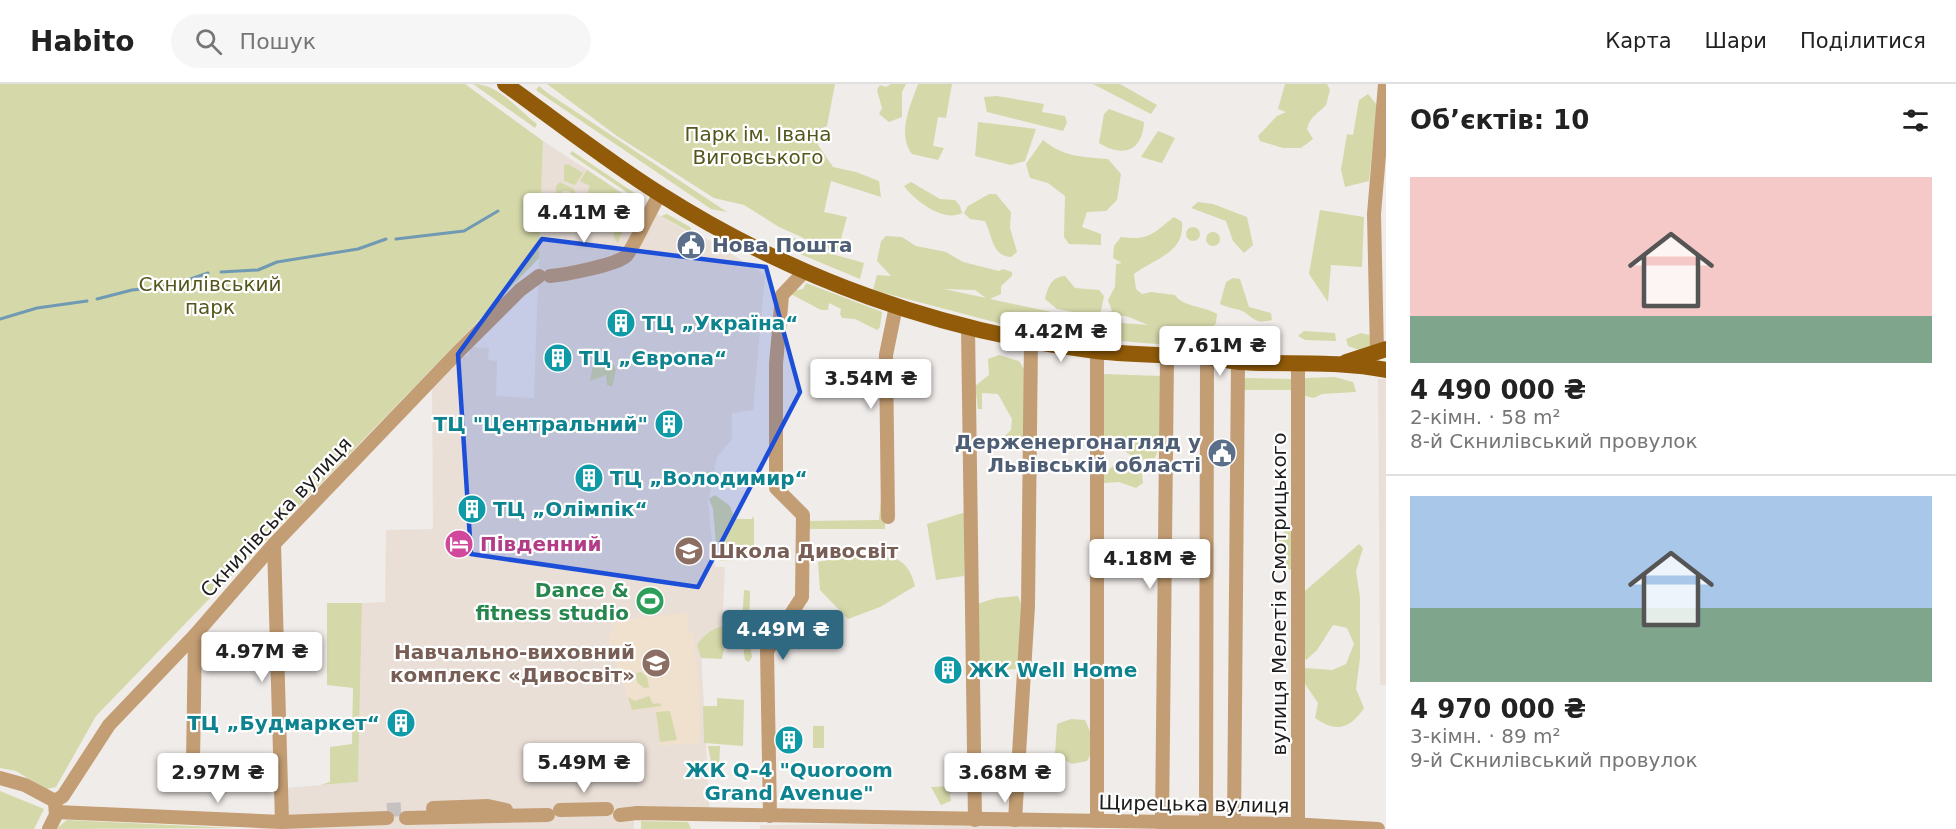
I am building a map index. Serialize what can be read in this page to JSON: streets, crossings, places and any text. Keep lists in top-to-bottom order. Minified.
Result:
{"streets":{"street":["Скнилівська вулиця","вулиця Мелетія Смотрицького","Щирецька вулиця"]},"crossings":[["вулиця Мелетія Смотрицького","Щирецька вулиця"]],"parks":["Парк ім. Івана Виговського","Скнилівський парк"],"places":{"public building":["Нова Пошта","Держенергонагляд у Львівській області"],"building":["ТЦ „Україна“","ТЦ „Європа“","ТЦ \"Центральний\"","ТЦ „Володимир“","ТЦ „Олімпік“","ЖК Well Home","ТЦ „Будмаркет“","ЖК Q-4 \"Quoroom Grand Avenue\""],"hotel":["Південний"],"school or university":["Школа Дивосвіт","Навчально-виховний комплекс «Дивосвіт»"],"sports":["Dance & fitness studio"]},"page":{"header":"Habito","search":"Пошук","nav":["Карта","Шари","Поділитися"],"heading":"Об’єктів: 10","list":[{"name":"4 490 000 ₴","note":"2-кімн. · 58 m² · 8-й Скнилівський провулок"},{"name":"4 970 000 ₴","note":"3-кімн. · 89 m² · 9-й Скнилівський провулок"}],"price":["4.41M ₴","4.42M ₴","7.61M ₴","3.54M ₴","4.18M ₴","4.49M ₴","4.97M ₴","5.49M ₴","2.97M ₴","3.68M ₴"]}}
